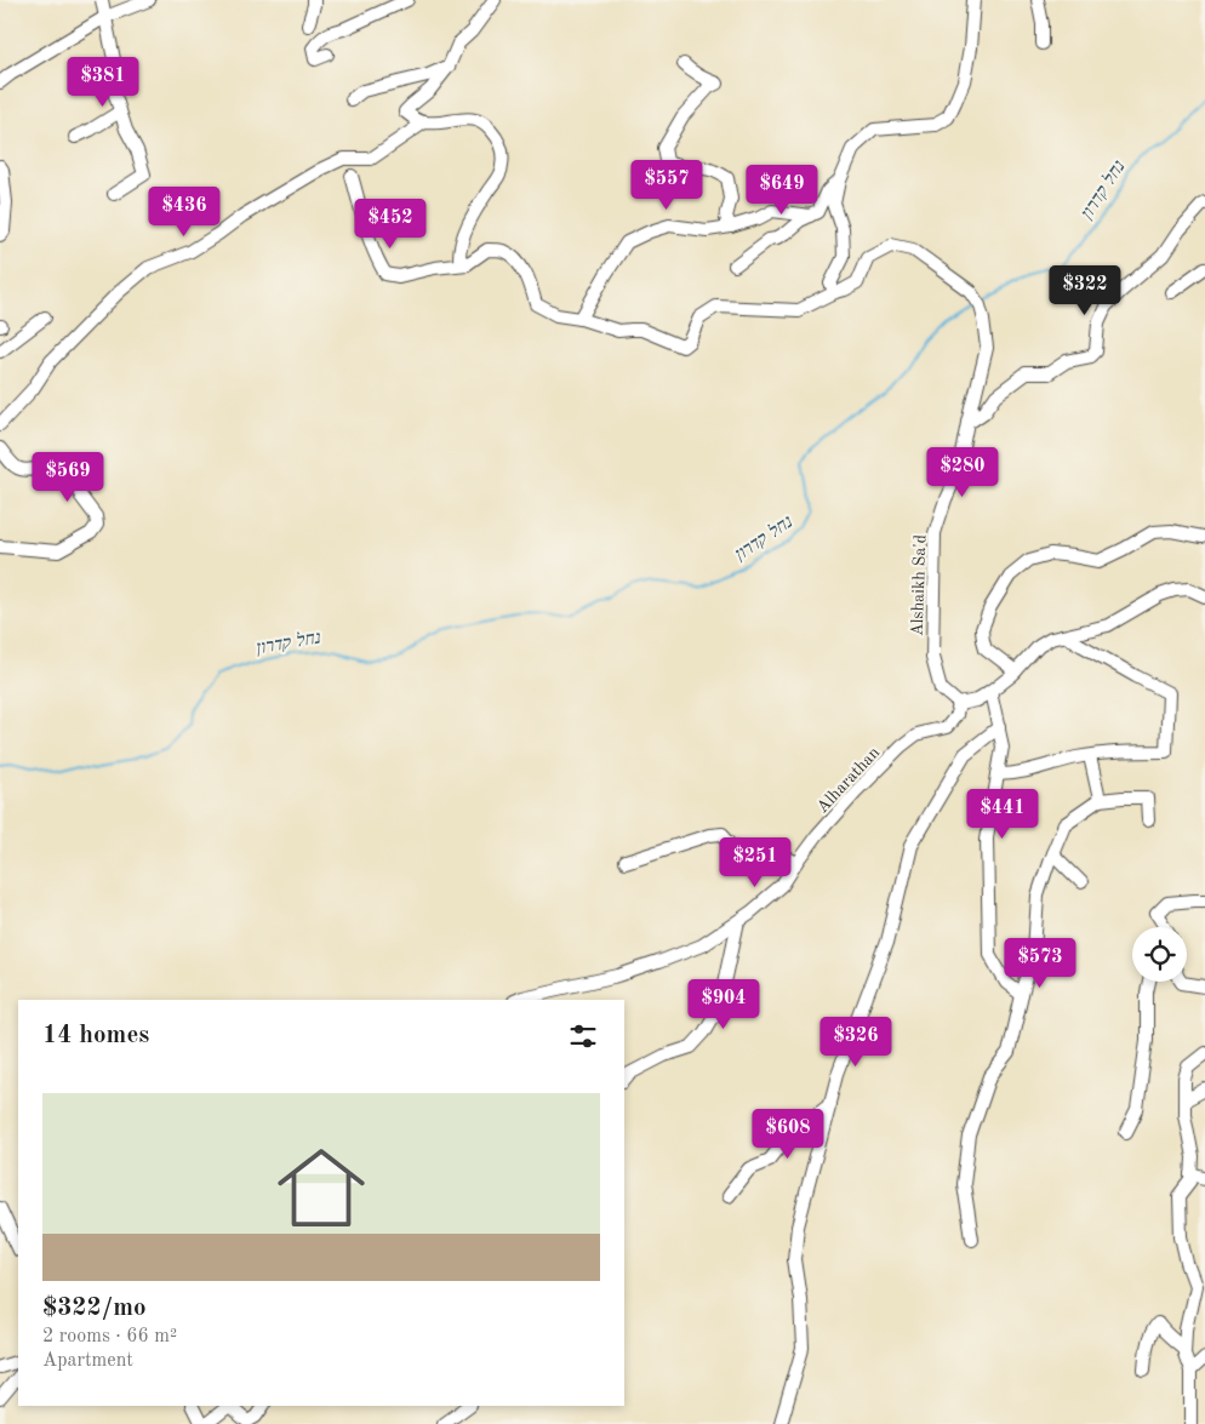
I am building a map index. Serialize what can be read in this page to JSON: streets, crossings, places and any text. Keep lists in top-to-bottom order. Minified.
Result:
{"streets":{"street":["Alshaikh Sa'd","Alharathan"]},"crossings":[["Alshaikh Sa'd","Alharathan"]],"water":["נחל קדרון"],"page":{"price":["$381","$557","$649","$436","$452","$322","$280","$569","$441","$251","$573","$904","$326","$608"],"heading":"14 homes","list":[{"name":"$322/mo","note":"2 rooms · 66 m² · Apartment"}]}}
